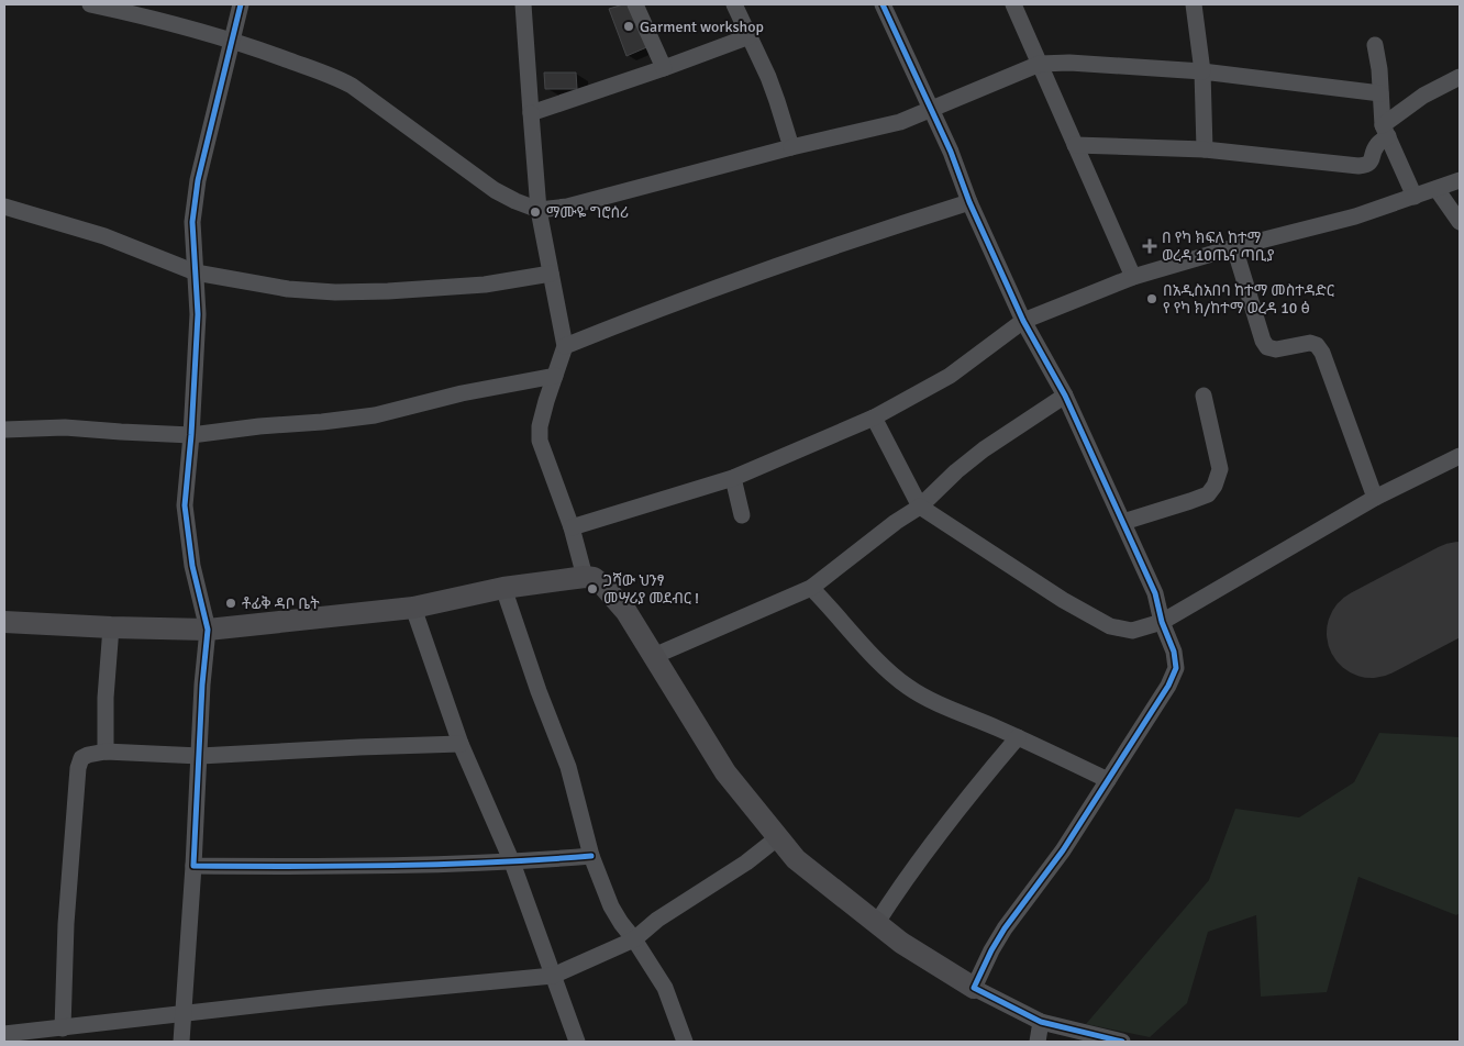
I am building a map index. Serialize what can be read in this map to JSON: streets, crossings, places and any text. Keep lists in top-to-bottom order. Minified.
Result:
{"places":{"other":["Garment workshop","ማሙዬ ግሮሰሪ","በአዲስአበባ ከተማ መስተዳድር የ የካ ክ/ከተማ ወረዳ 10 ፅ","ጋሻው ህንፃ መሣሪያ መደብር !","ቶፊቅ ዳቦ ቤት"],"health":["በ የካ ክፍለ ከተማ ወረዳ 10ጤና ጣቢያ"]}}
